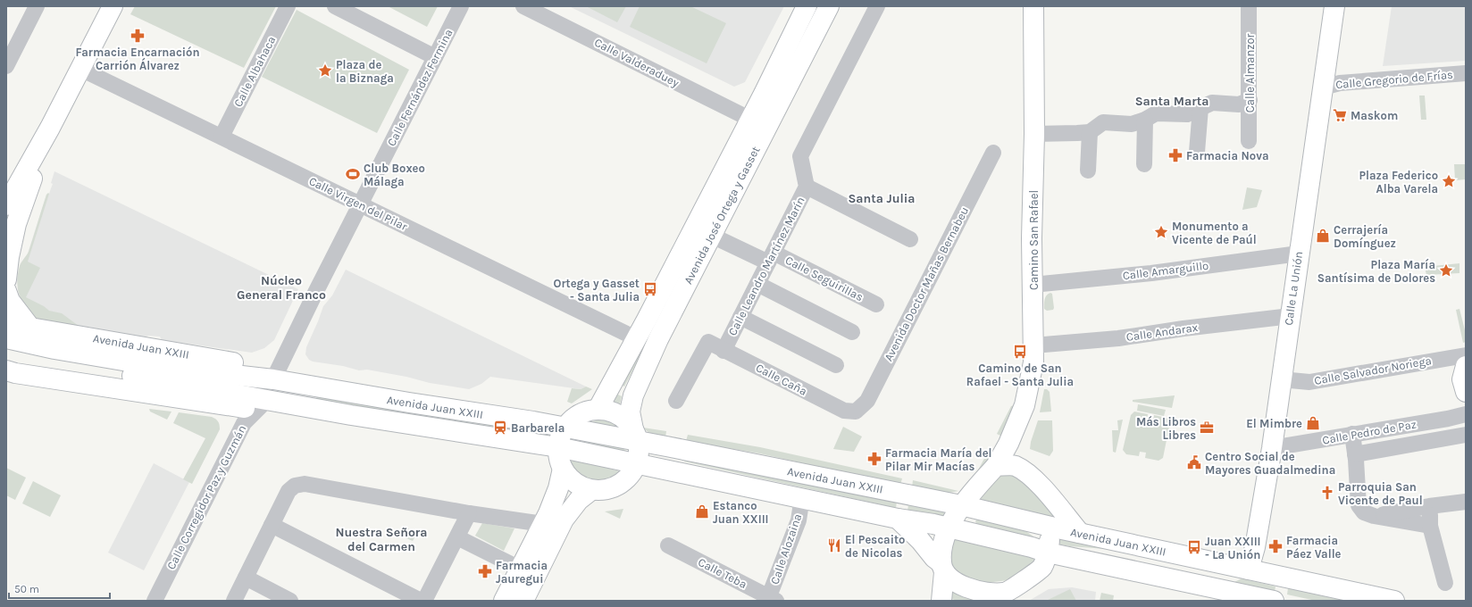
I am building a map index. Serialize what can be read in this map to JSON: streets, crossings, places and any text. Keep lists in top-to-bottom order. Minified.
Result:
{"streets":{"main road":["Avenida José Ortega y Gasset","Camino San Rafael","Calle La Unión","Avenida Juan XXIII"],"street":["Calle Valderaduey","Calle Albahaca","Calle Almanzor","Calle Gregorio de Frías","Calle Fernández Fermina","Calle Virgen del Pilar","Calle Leandro Martínez Marín","Calle Amarguillo","Calle Seguirillas","Avenida Doctor Mañas Bernabeu","Calle Andarax","Calle Salvador Noriega","Calle Caña","Calle Pedro de Paz","Calle Corregidor Paz y Guzmán","Calle Alozaina","Calle Teba"]},"crossings":[["Calle Valderaduey","Avenida José Ortega y Gasset"],["Calle Albahaca","Calle Virgen del Pilar"],["Calle Gregorio de Frías","Calle La Unión"],["Calle Fernández Fermina","Calle Virgen del Pilar"],["Calle Fernández Fermina","Avenida Juan XXIII"],["Calle Virgen del Pilar","Avenida José Ortega y Gasset"],["Avenida José Ortega y Gasset","Calle Seguirillas"],["Avenida José Ortega y Gasset","Avenida Juan XXIII"],["Camino San Rafael","Calle Amarguillo"],["Camino San Rafael","Calle Andarax"],["Camino San Rafael","Avenida Juan XXIII"],["Calle Leandro Martínez Marín","Calle Seguirillas"],["Calle Leandro Martínez Marín","Calle Caña"],["Calle Amarguillo","Calle La Unión"],["Avenida Doctor Mañas Bernabeu","Calle Caña"],["Calle La Unión","Calle Andarax"],["Calle La Unión","Avenida Juan XXIII"],["Calle La Unión","Calle Salvador Noriega"],["Calle La Unión","Calle Pedro de Paz"],["Avenida Juan XXIII","Calle Corregidor Paz y Guzmán"],["Avenida Juan XXIII","Calle Alozaina"],["Calle Alozaina","Calle Teba"]],"districts":["Santa Marta","Santa Julia","Núcleo General Franco","Nuestra Señora del Carmen"],"places":{"pharmacy":["Farmacia Encarnación Carrión Álvarez","Farmacia Nova","Farmacia María del Pilar Mir Macías","Farmacia Páez Valle","Farmacia Jauregui"],"place":["Plaza de la Biznaga","Plaza Federico Alba Varela","Monumento a Vicente de Paúl","Plaza María Santísima de Dolores"],"supermarket":["Maskom"],"sports":["Club Boxeo Málaga"],"shop":["Cerrajería Domínguez","El Mimbre","Estanco Juan XXIII"],"bus stop":["Ortega y Gasset - Santa Julia","Camino de San Rafael - Santa Julia","Juan XXIII - La Unión"],"station":["Barbarela"],"office":["Más Libros Libres"],"public building":["Centro Social de Mayores Guadalmedina"],"church":["Parroquia San Vicente de Paul"],"restaurant":["El Pescaito de Nicolas"]},"scale_bar":"50 m"}
